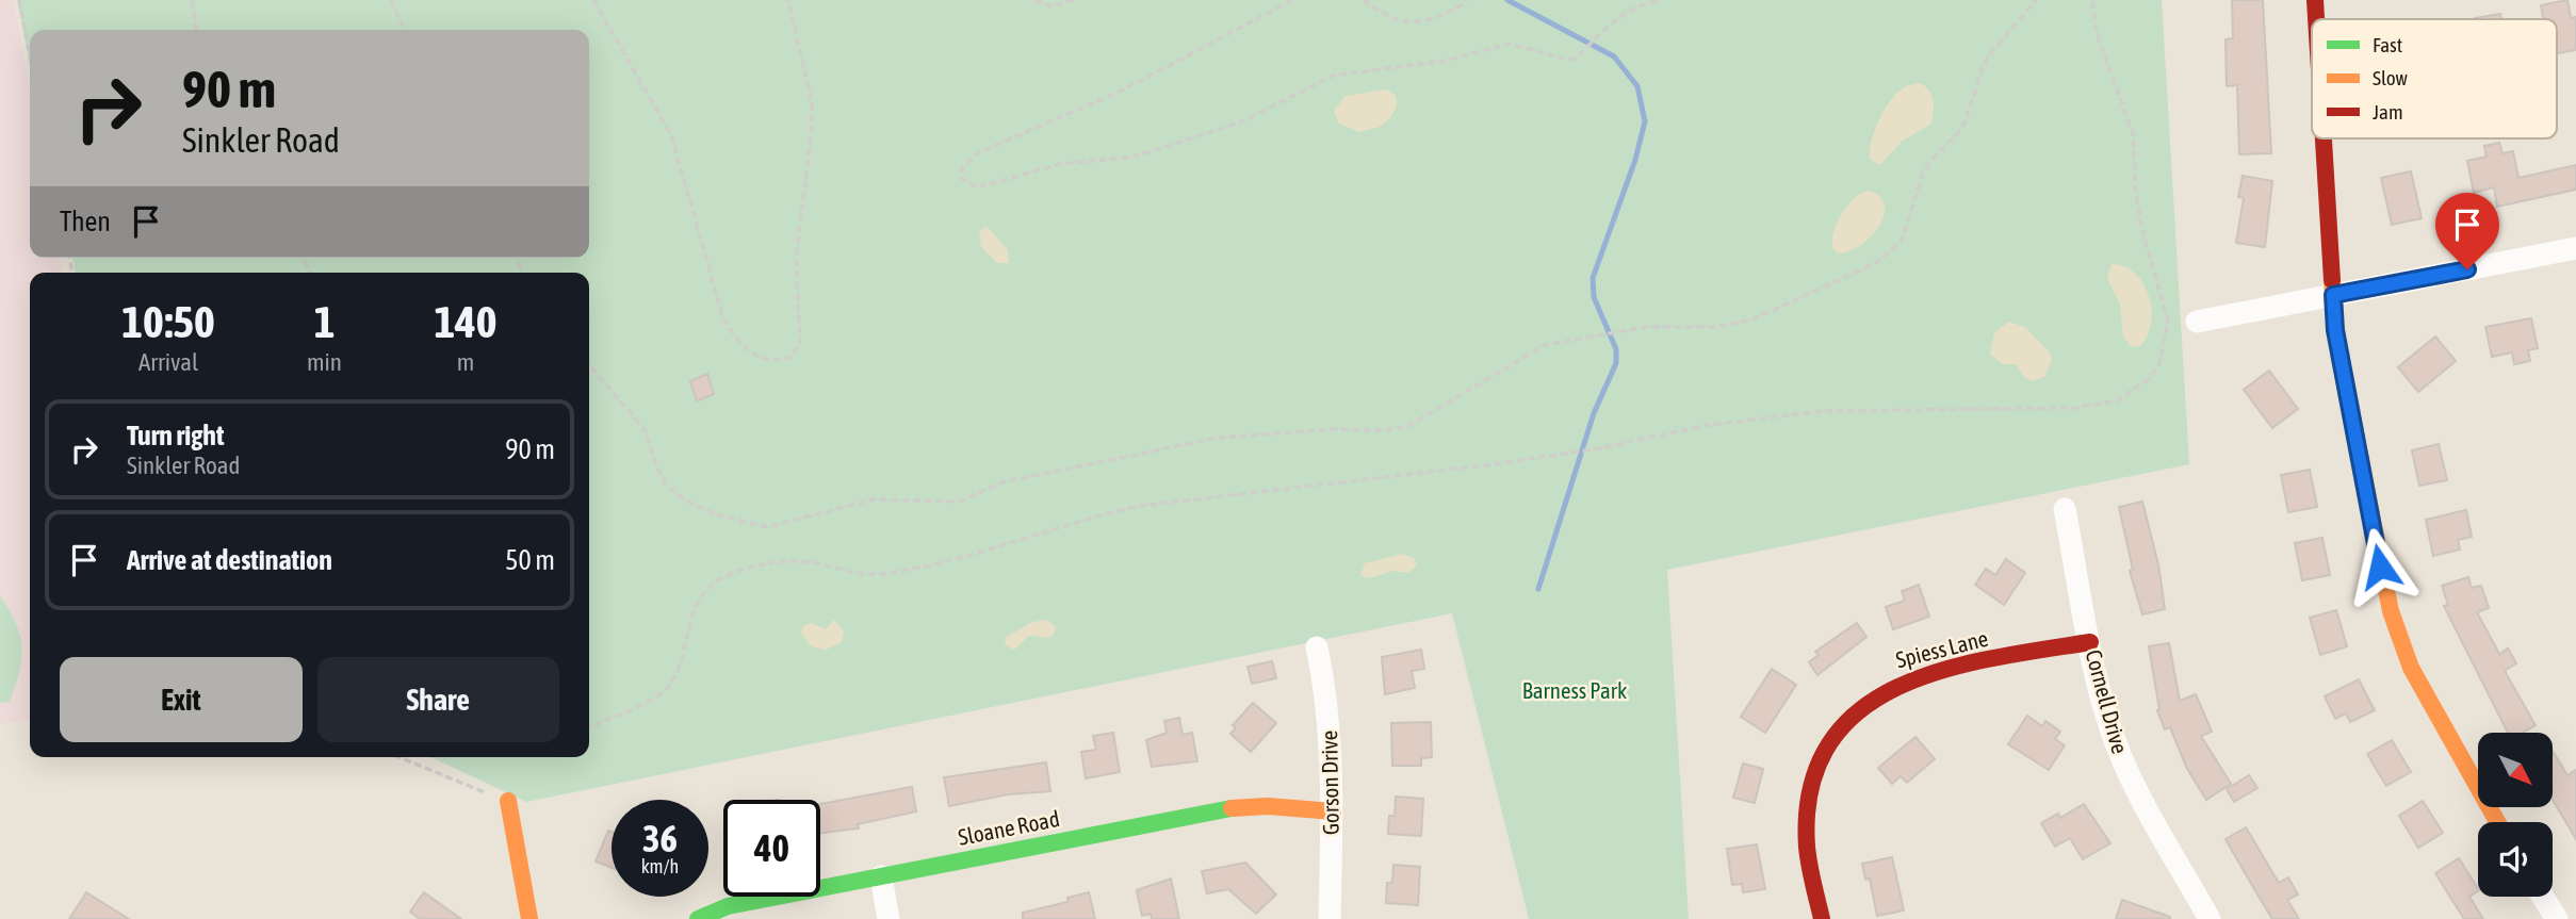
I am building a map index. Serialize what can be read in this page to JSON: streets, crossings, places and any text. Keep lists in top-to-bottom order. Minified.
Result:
{"streets":{"street":["Spiess Lane","Cornell Drive","Gorson Drive","Sloane Road"]},"crossings":[["Spiess Lane","Cornell Drive"],["Gorson Drive","Sloane Road"]],"parks":["Barness Park"],"legend":["Fast","Slow","Jam"],"north":"bottom right","page":{"turn":["90 m","Sinkler Road"],"then":"Then","eta":["10:50","Arrival","1","min","140","m"],"list":[{"name":"Turn right","note":"Sinkler Road","value":"90 m"},{"name":"Arrive at destination","value":"50 m"}],"buttons":["Exit","Share"],"speed":"36 km/h","limit":"40"}}
